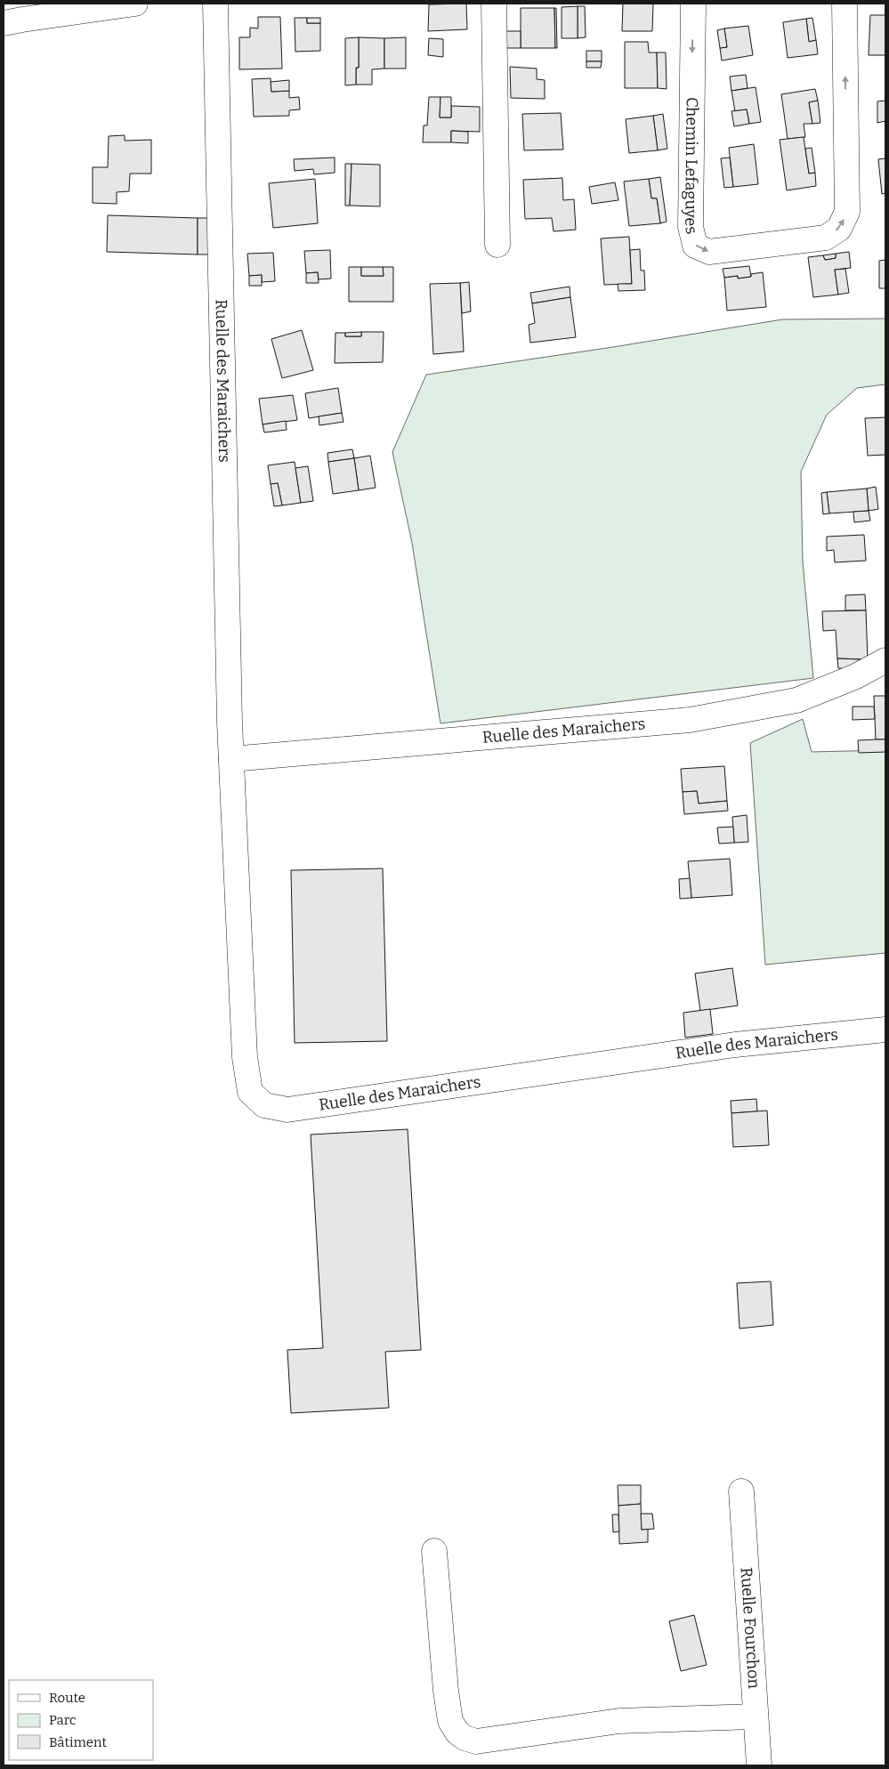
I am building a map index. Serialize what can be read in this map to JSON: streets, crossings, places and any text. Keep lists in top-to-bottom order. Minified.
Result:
{"streets":{"street":["Chemin Lefaguyes","Ruelle des Maraichers","Ruelle Fourchon"]},"legend":["Route","Parc","Bâtiment"]}
